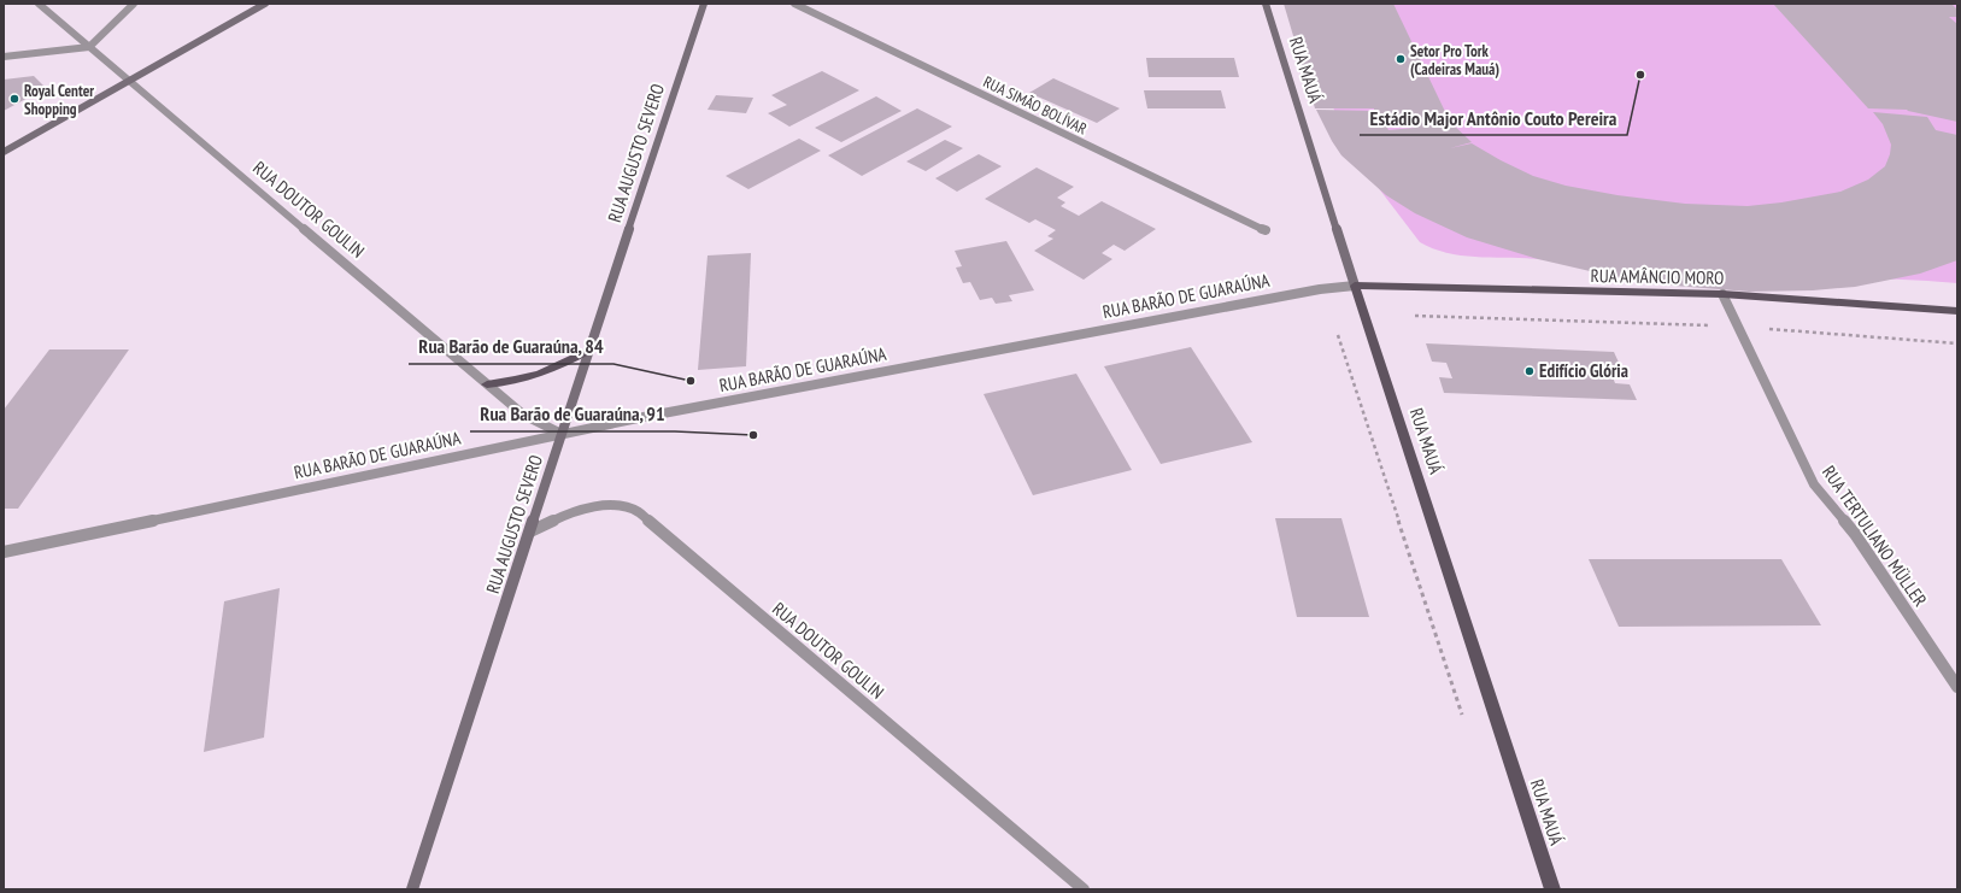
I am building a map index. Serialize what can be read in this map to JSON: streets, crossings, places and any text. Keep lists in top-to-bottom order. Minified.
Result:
{"streets":{"main road":["RUA MAUÁ","RUA AUGUSTO SEVERO","RUA AMÂNCIO MORO"],"street":["RUA SIMÃO BOLÍVAR","RUA DOUTOR GOULIN","RUA BARÃO DE GUARAÚNA","RUA TERTULIANO MÜLLER"]},"crossings":[["RUA MAUÁ","RUA AMÂNCIO MORO"],["RUA MAUÁ","RUA BARÃO DE GUARAÚNA"],["RUA AUGUSTO SEVERO","RUA DOUTOR GOULIN"],["RUA AUGUSTO SEVERO","RUA BARÃO DE GUARAÚNA"],["RUA DOUTOR GOULIN","RUA BARÃO DE GUARAÚNA"],["RUA AMÂNCIO MORO","RUA BARÃO DE GUARAÚNA"],["RUA AMÂNCIO MORO","RUA TERTULIANO MÜLLER"]],"places":["Setor Pro Tork (Cadeiras Mauá)","Estádio Major Antônio Couto Pereira","Royal Center Shopping","Edifício Glória","Rua Barão de Guaraúna, 84","Rua Barão de Guaraúna, 91"]}
